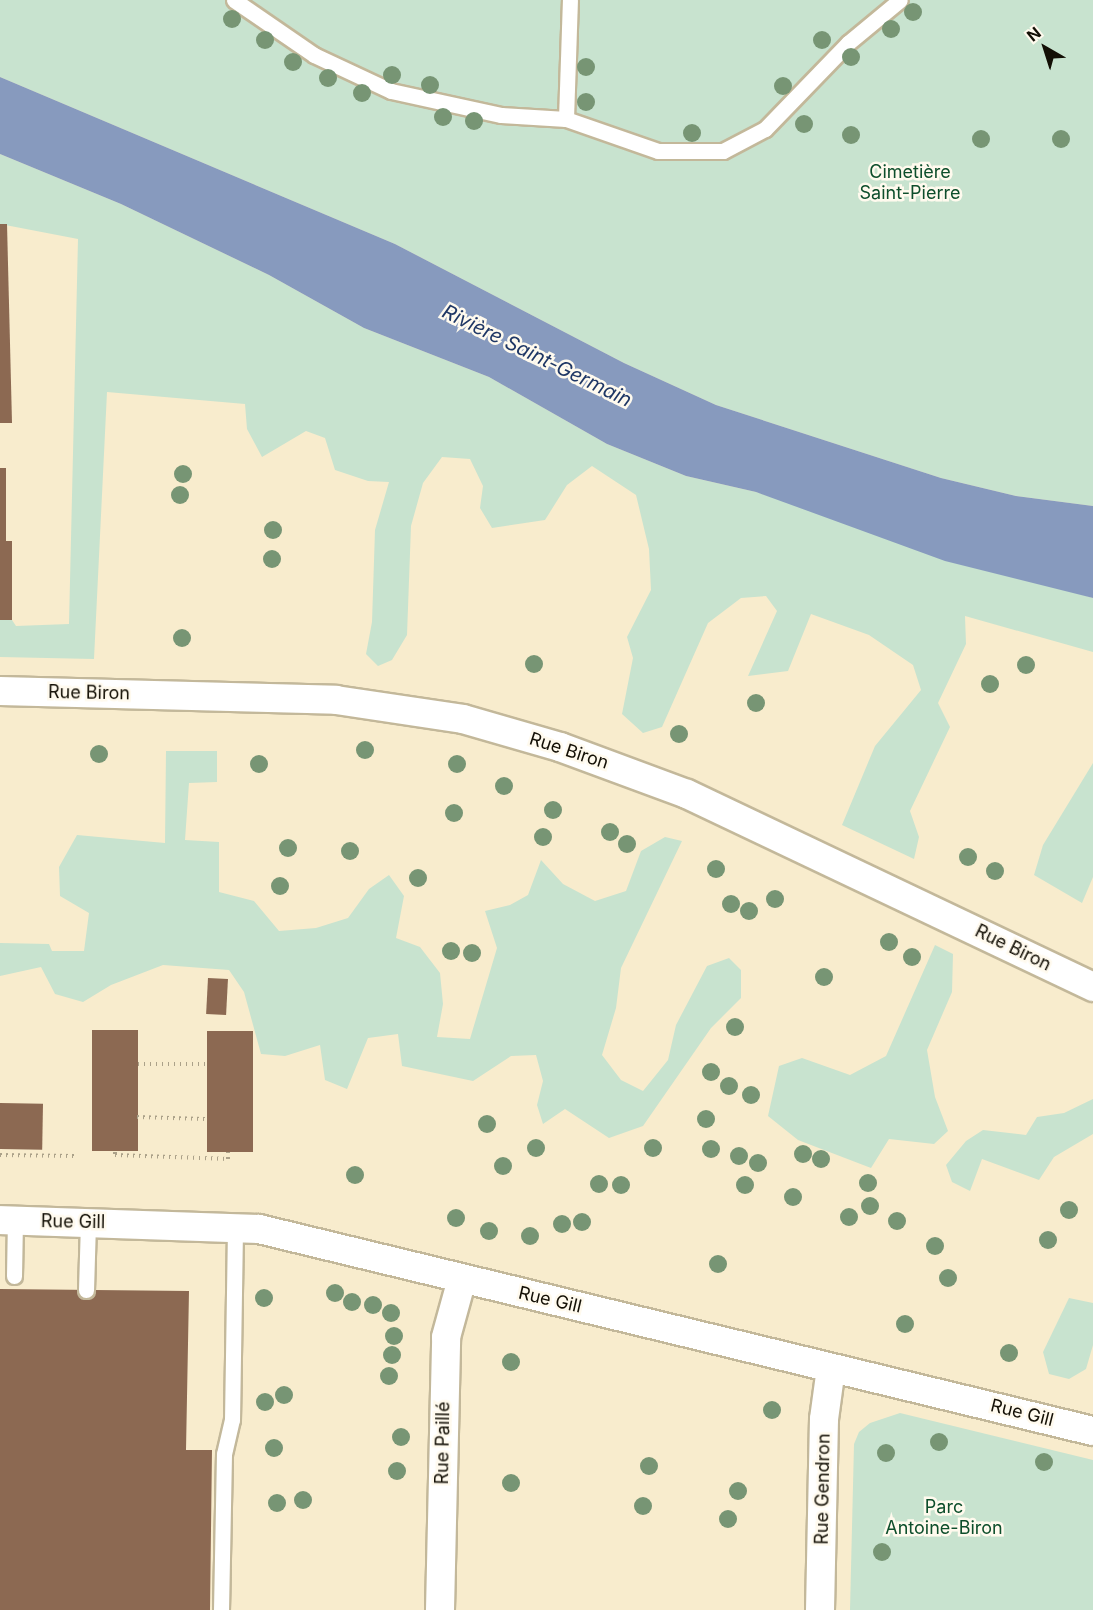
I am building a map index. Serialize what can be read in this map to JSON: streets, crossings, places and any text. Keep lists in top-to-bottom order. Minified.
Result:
{"streets":{"street":["Rue Biron","Rue Gill","Rue Paillé","Rue Gendron"]},"crossings":[["Rue Gill","Rue Paillé"],["Rue Gill","Rue Gendron"]],"water":["Rivière Saint-Germain"],"parks":["Cimetière Saint-Pierre","Parc Antoine-Biron"],"north":"top left"}
